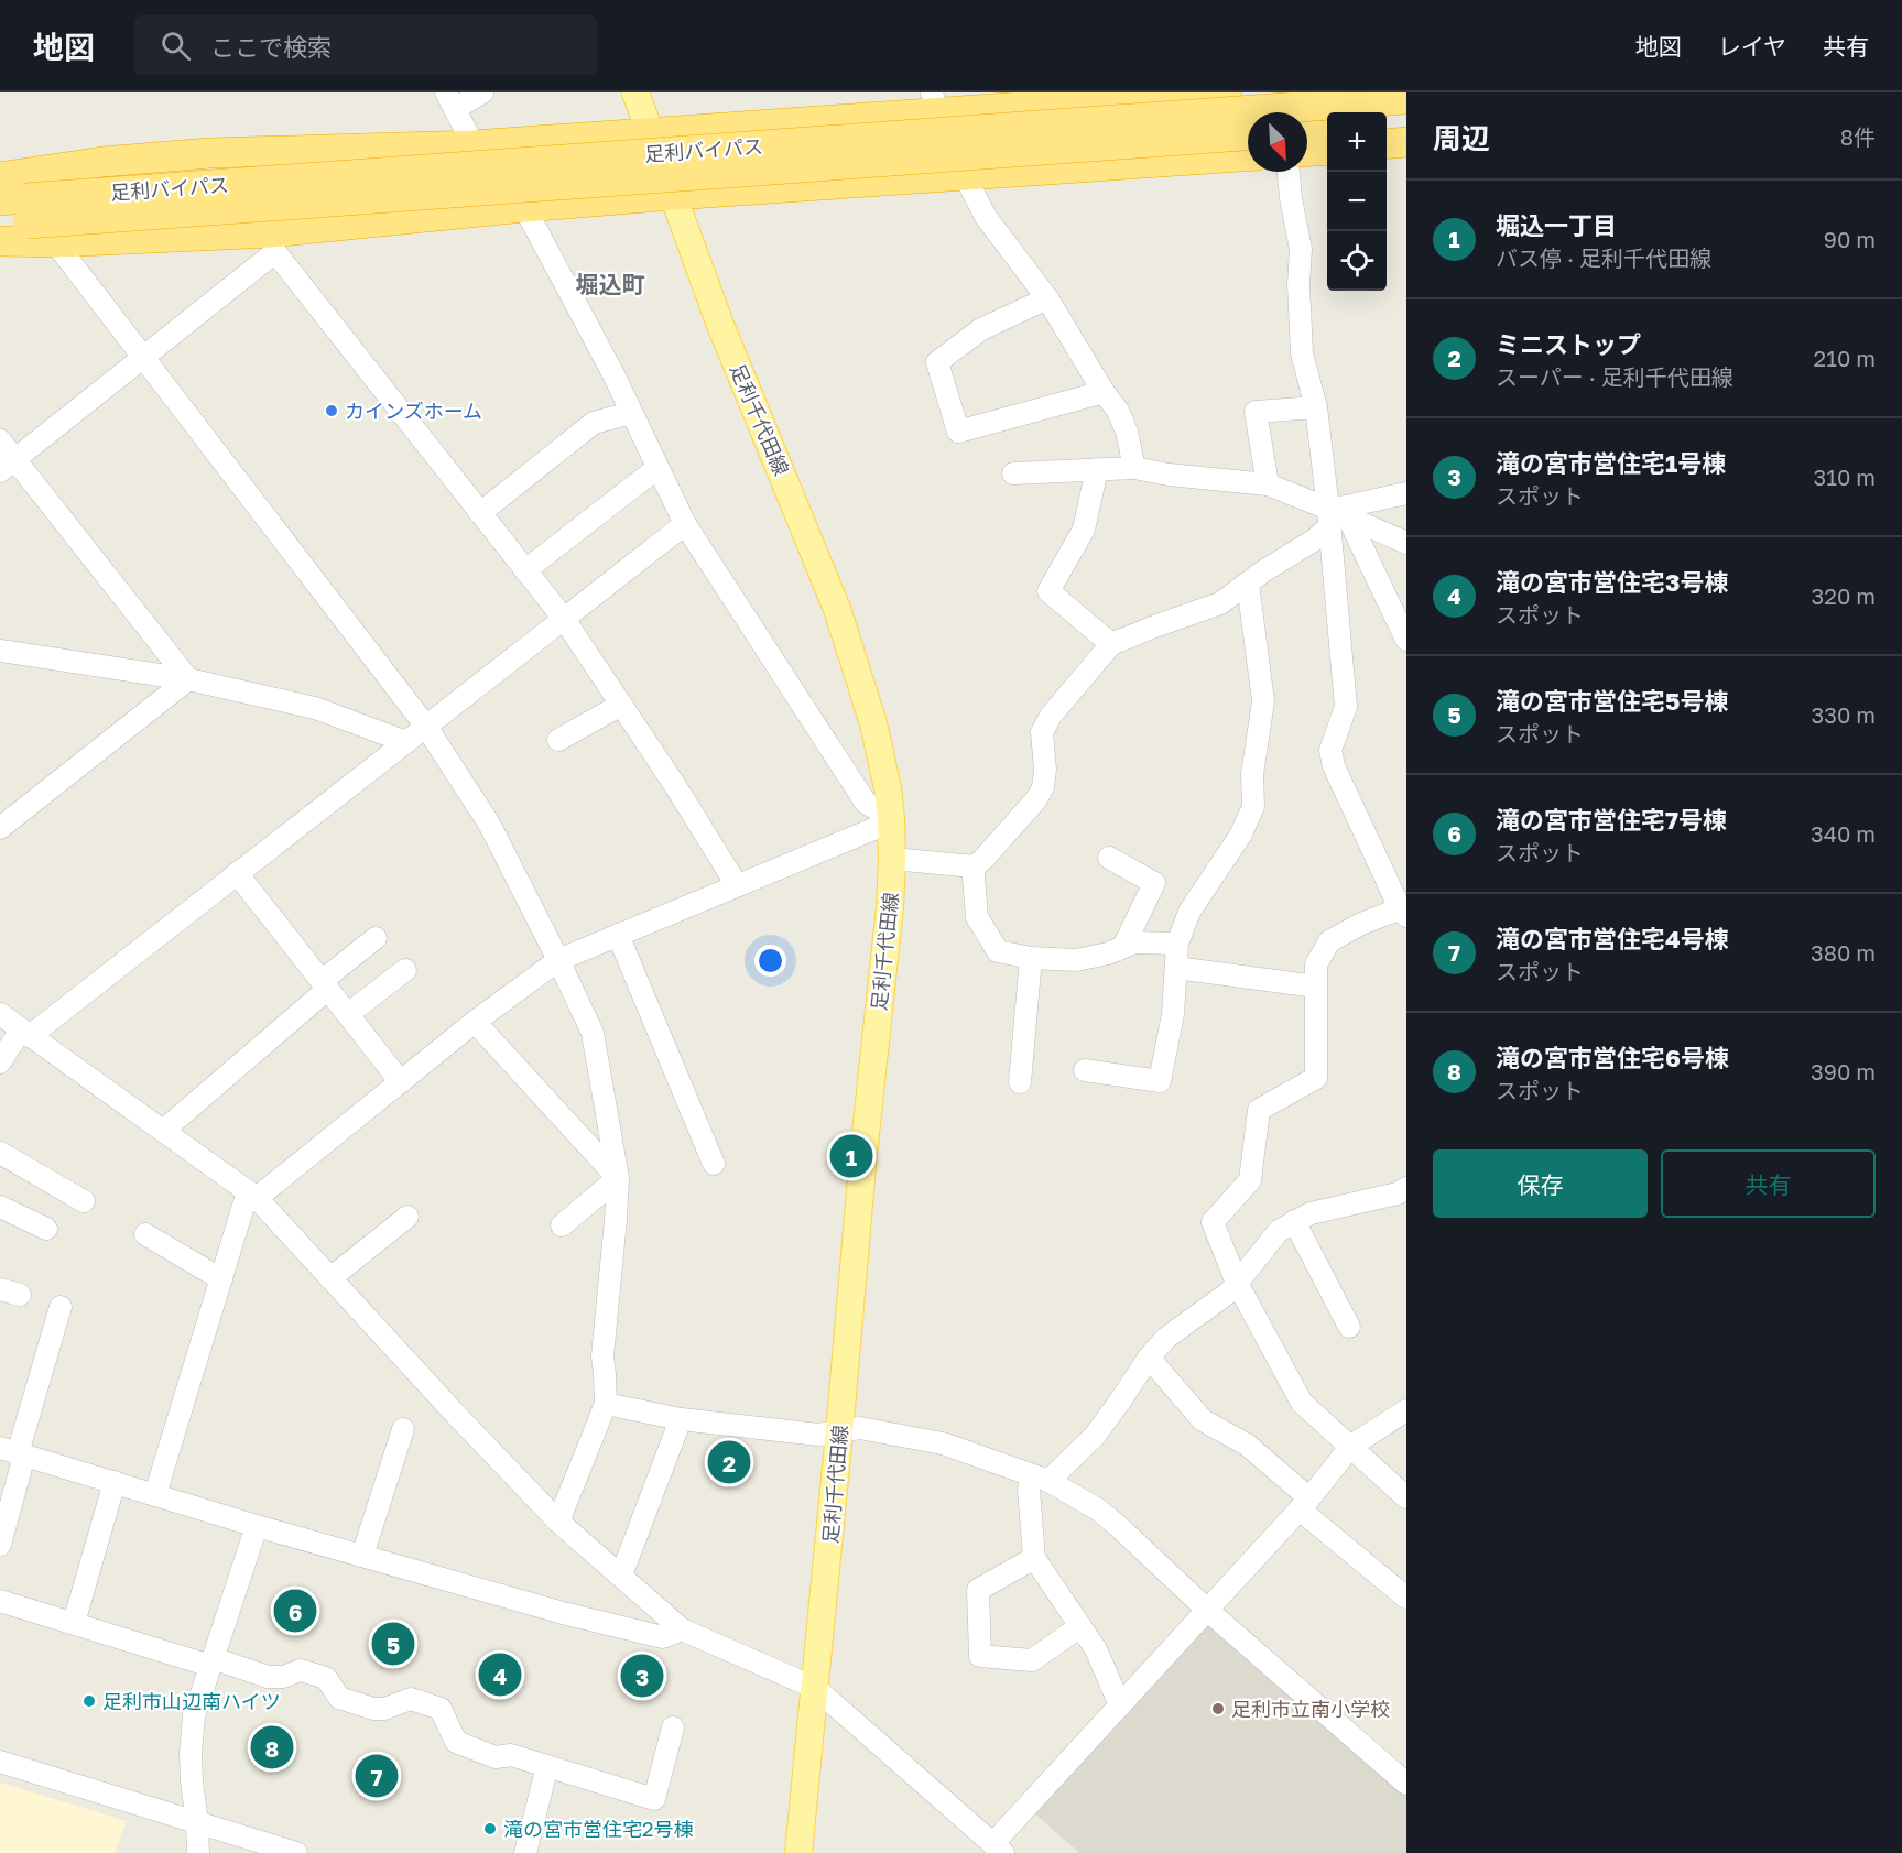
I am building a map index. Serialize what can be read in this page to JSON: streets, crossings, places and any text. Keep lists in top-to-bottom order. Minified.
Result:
{"streets":{"highway":["足利バイパス"],"main road":["足利千代田線"]},"districts":["堀込町"],"places":["カインズホーム","足利市山辺南ハイツ","足利市立南小学校","滝の宮市営住宅2号棟"],"north":"bottom right","page":{"header":"地図","search":"ここで検索","nav":["地図","レイヤ","共有"],"heading":["周辺","8件"],"map_buttons":["+","−"],"list":[{"mark":"1","name":"堀込一丁目","note":"バス停 · 足利千代田線","value":"90 m"},{"mark":"2","name":"ミニストップ","note":"スーパー · 足利千代田線","value":"210 m"},{"mark":"3","name":"滝の宮市営住宅1号棟","note":"スポット","value":"310 m"},{"mark":"4","name":"滝の宮市営住宅3号棟","note":"スポット","value":"320 m"},{"mark":"5","name":"滝の宮市営住宅5号棟","note":"スポット","value":"330 m"},{"mark":"6","name":"滝の宮市営住宅7号棟","note":"スポット","value":"340 m"},{"mark":"7","name":"滝の宮市営住宅4号棟","note":"スポット","value":"380 m"},{"mark":"8","name":"滝の宮市営住宅6号棟","note":"スポット","value":"390 m"}],"buttons":["保存","共有"],"pins":["1","2","6","5","4","3","8","7"]}}
